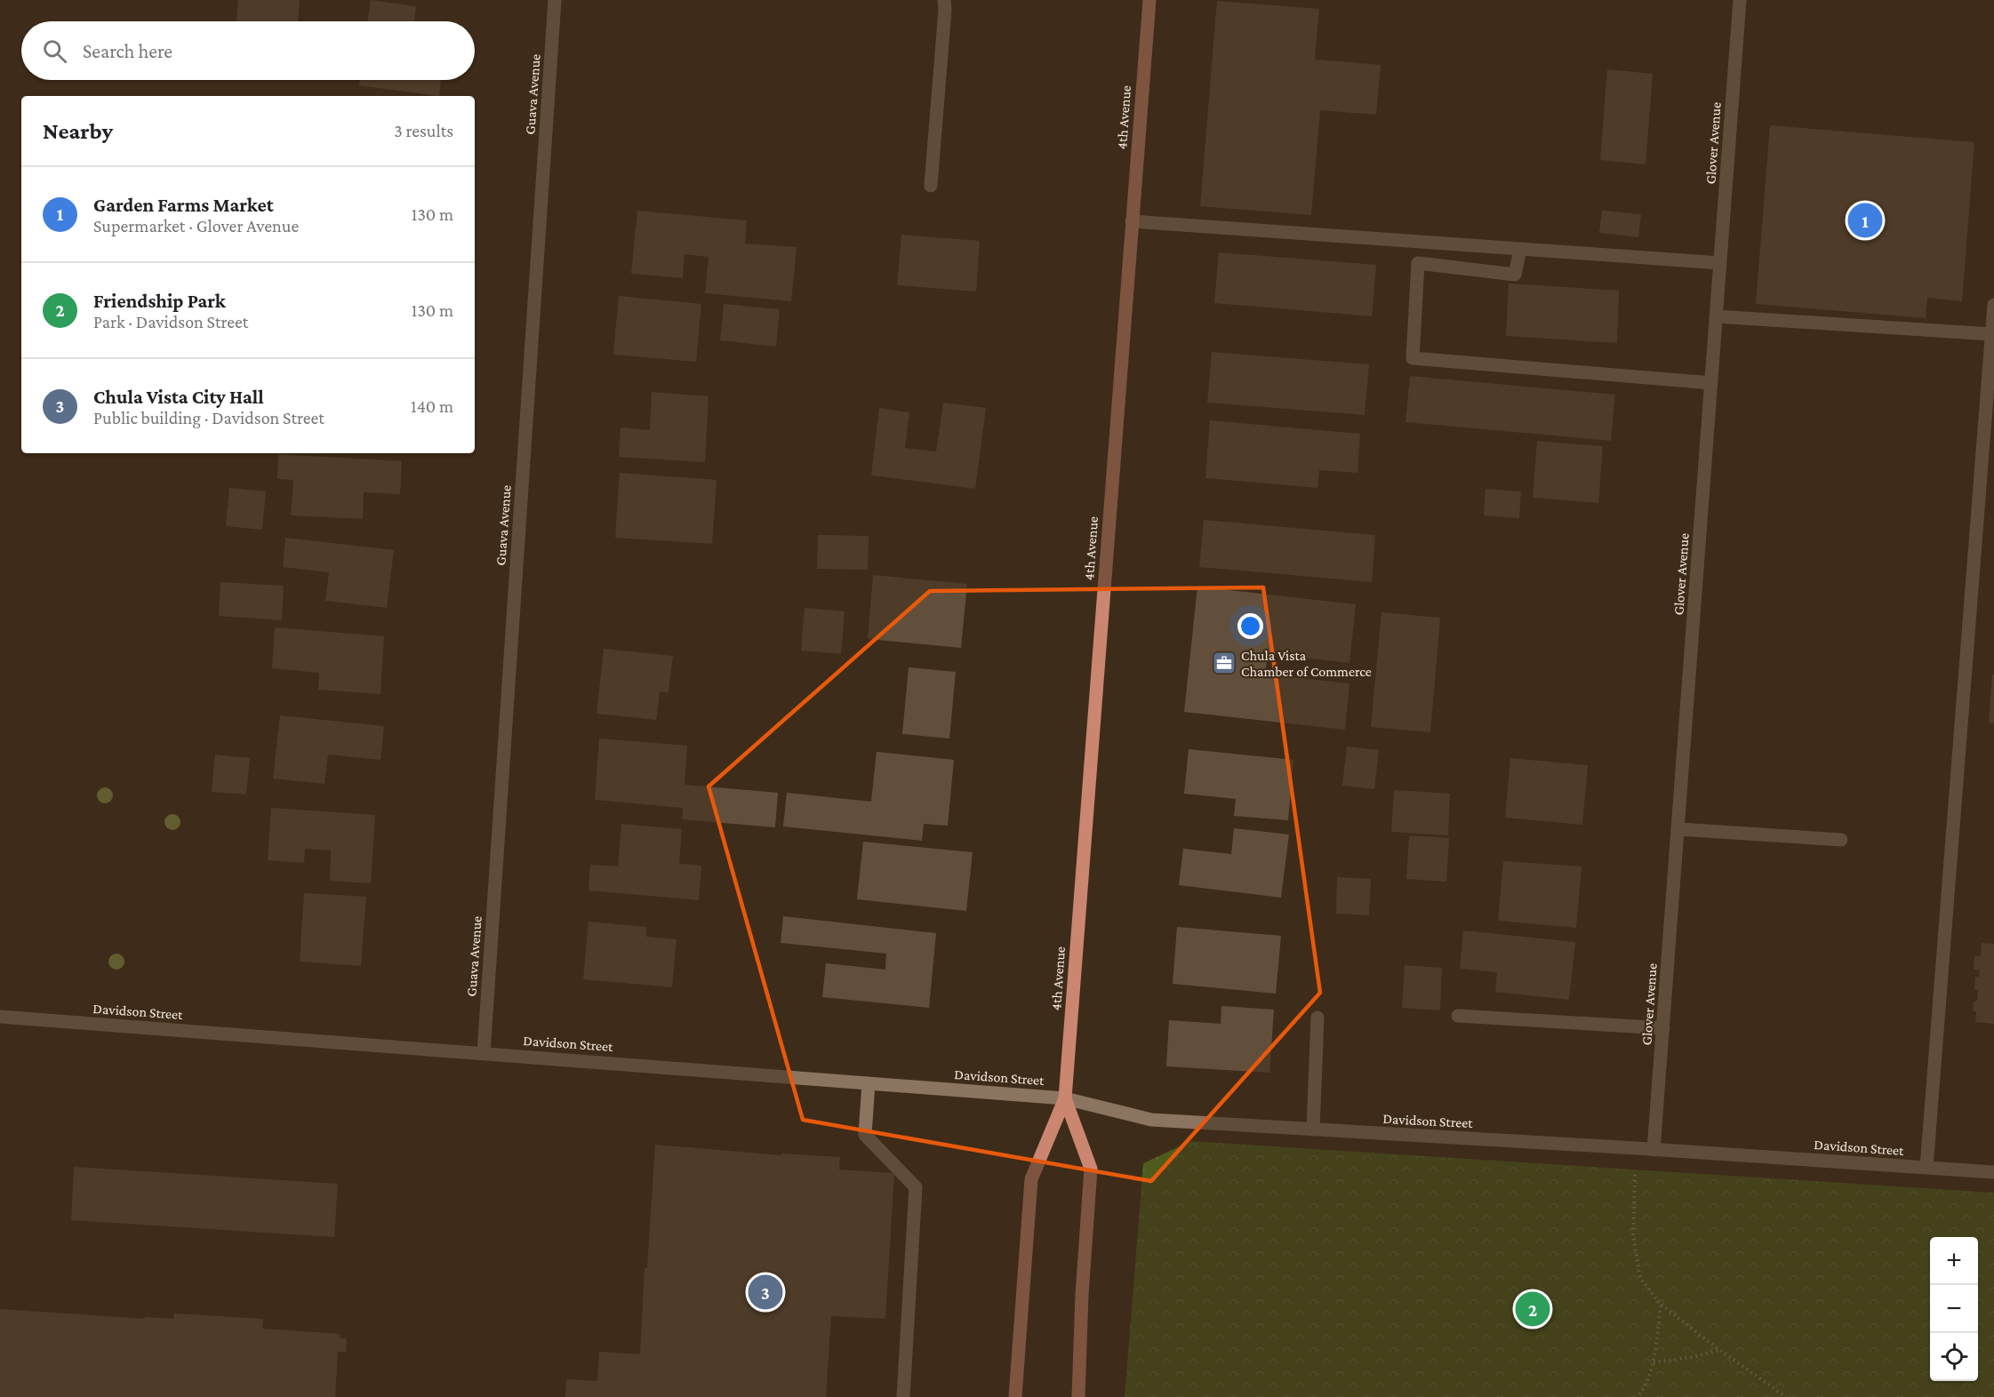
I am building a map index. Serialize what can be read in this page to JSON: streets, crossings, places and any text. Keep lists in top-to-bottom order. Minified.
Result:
{"streets":{"main road":["4th Avenue"],"street":["Guava Avenue","Glover Avenue","Davidson Street"]},"crossings":[["Guava Avenue","Davidson Street"],["4th Avenue","Davidson Street"],["Glover Avenue","Davidson Street"]],"places":{"office":["Chula Vista Chamber of Commerce"]},"page":{"search":"Search here","heading":["Nearby","3 results"],"list":[{"mark":"1","name":"Garden Farms Market","note":"Supermarket · Glover Avenue","value":"130 m"},{"mark":"2","name":"Friendship Park","note":"Park · Davidson Street","value":"130 m"},{"mark":"3","name":"Chula Vista City Hall","note":"Public building · Davidson Street","value":"140 m"}],"pins":["1","3","2"],"map_buttons":["+","−"]}}
